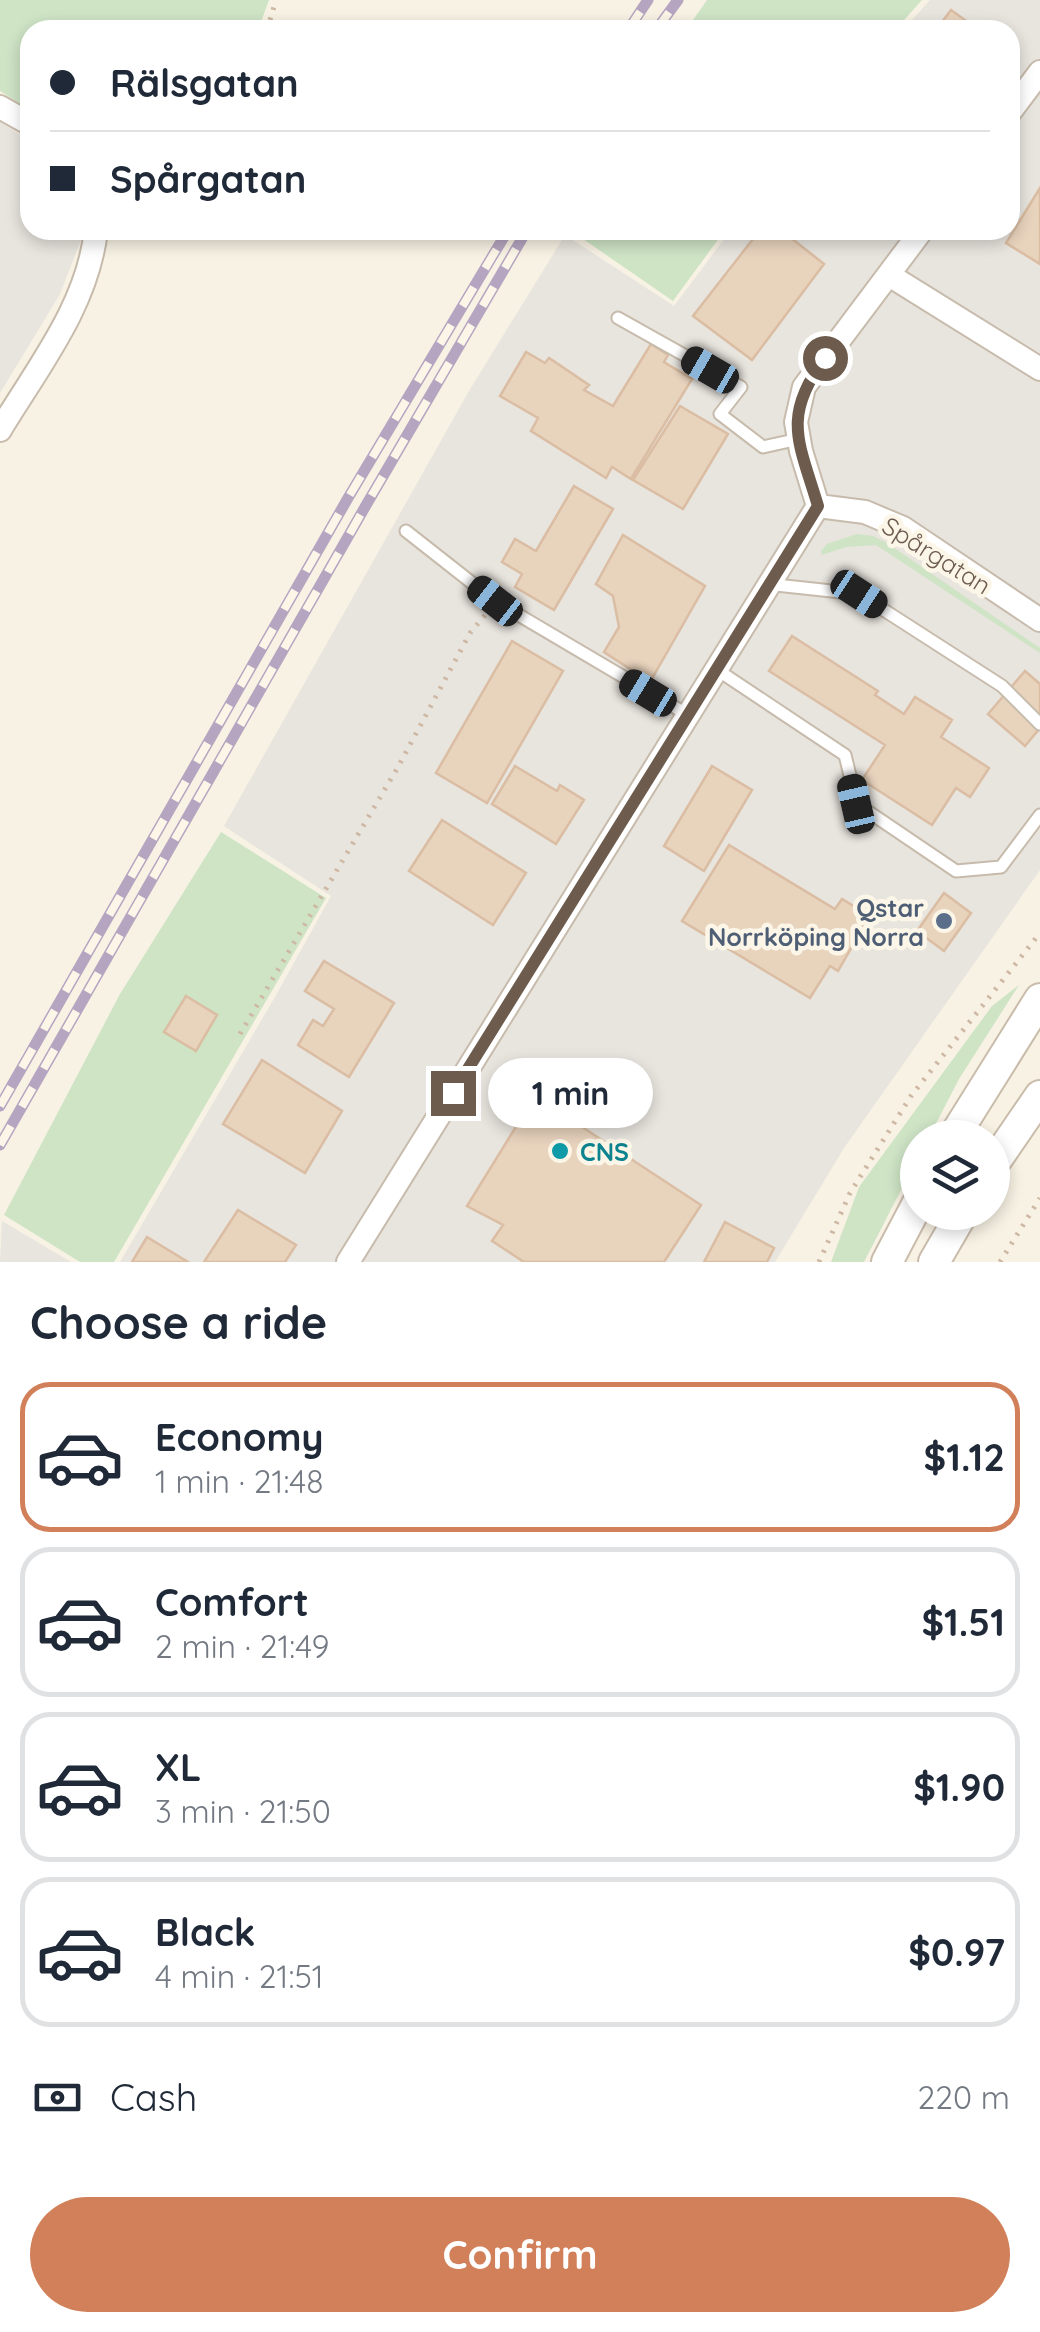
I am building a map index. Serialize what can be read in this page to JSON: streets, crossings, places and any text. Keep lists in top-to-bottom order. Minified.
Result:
{"streets":{"street":["Spårgatan"]},"places":["Qstar Norrköping Norra","CNS"],"page":{"banner":["Rälsgatan","Spårgatan"],"bubble":"1 min","heading":"Choose a ride","list":[{"name":"Economy","note":"1 min · 21:48","value":"$1.12"},{"name":"Comfort","note":"2 min · 21:49","value":"$1.51"},{"name":"XL","note":"3 min · 21:50","value":"$1.90"},{"name":"Black","note":"4 min · 21:51","value":"$0.97"}],"pay":["Cash","220 m"],"buttons":"Confirm"}}
